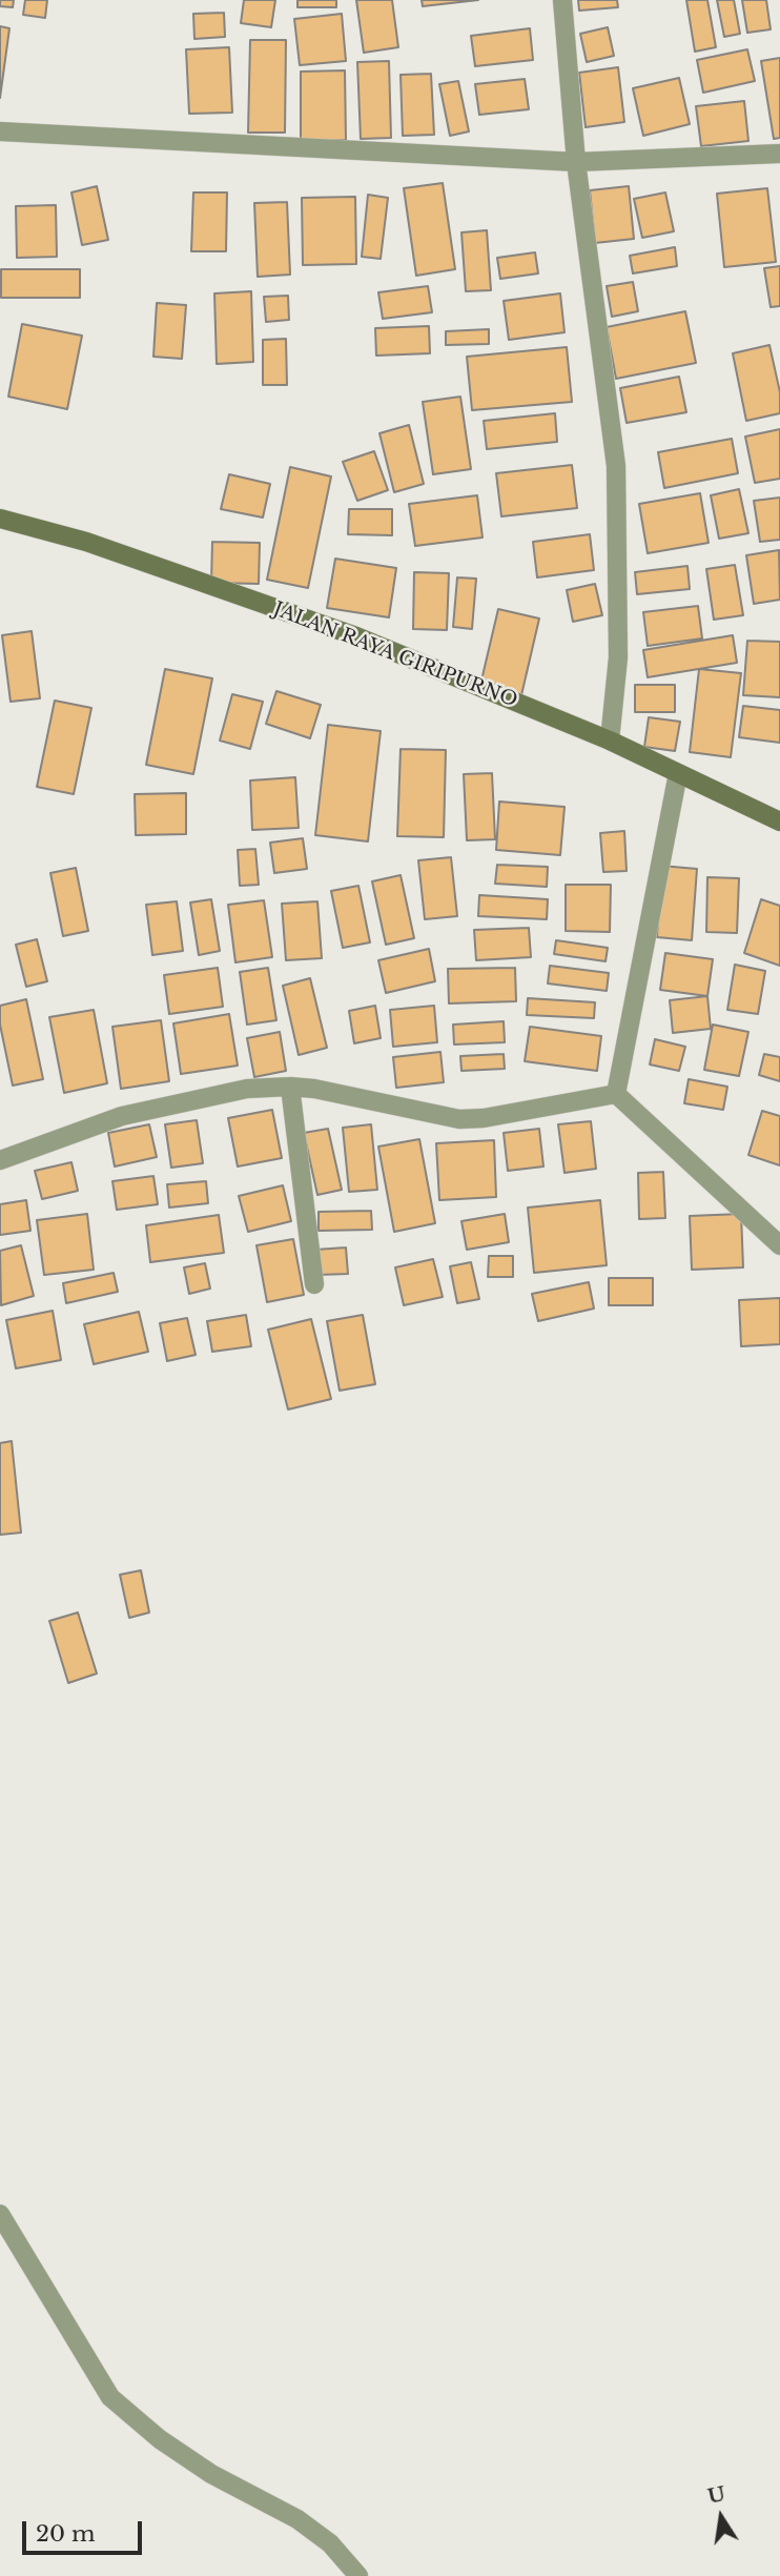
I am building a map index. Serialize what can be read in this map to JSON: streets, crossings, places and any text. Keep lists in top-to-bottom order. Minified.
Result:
{"streets":{"main road":["JALAN RAYA GIRIPURNO"]},"scale_bar":"20 m","north":"top"}
